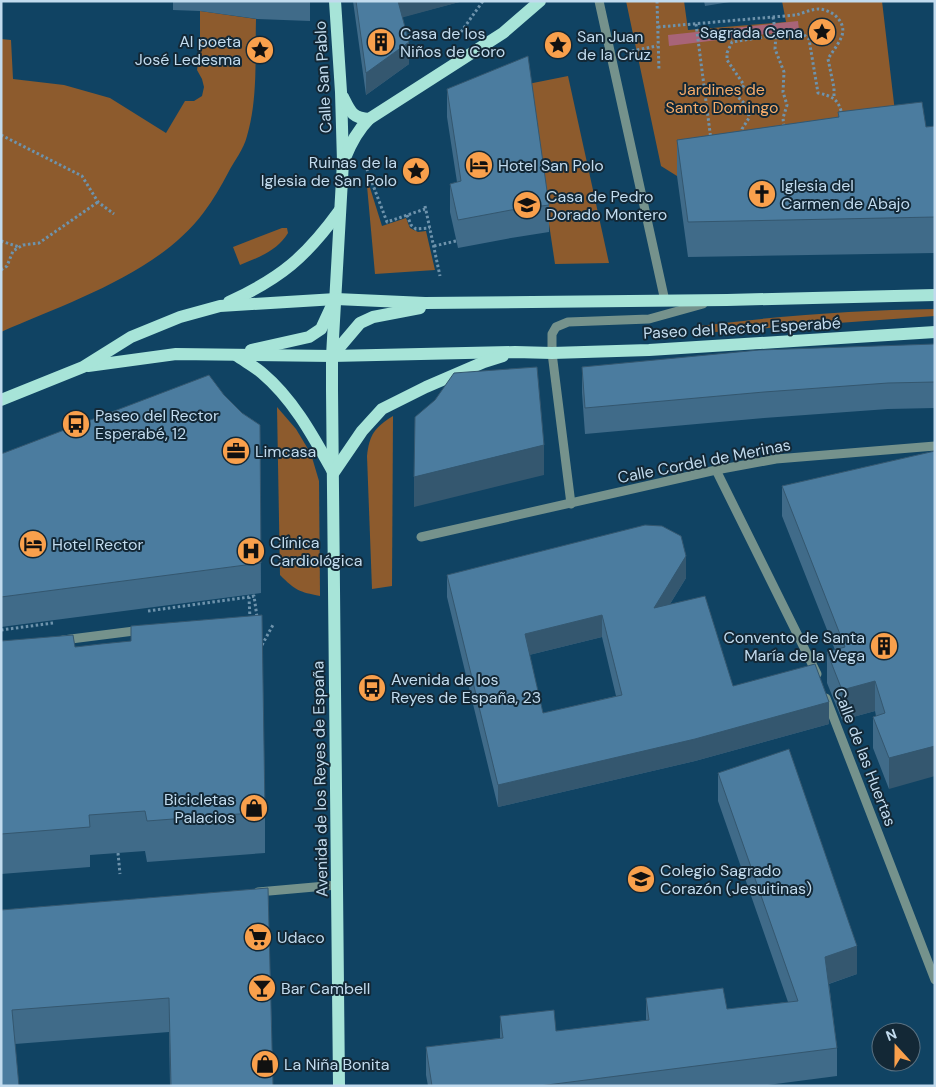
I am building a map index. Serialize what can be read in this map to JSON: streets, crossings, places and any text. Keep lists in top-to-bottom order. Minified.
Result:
{"streets":{"main road":["Calle San Pablo","Paseo del Rector Esperabé","Avenida de los Reyes de España"],"street":["Calle Cordel de Merinas","Calle de las Huertas"]},"crossings":[["Calle San Pablo","Paseo del Rector Esperabé"],["Calle San Pablo","Avenida de los Reyes de España"],["Paseo del Rector Esperabé","Avenida de los Reyes de España"],["Calle Cordel de Merinas","Calle de las Huertas"]],"parks":["Jardines de Santo Domingo"],"places":{"place":["Sagrada Cena","San Juan de la Cruz","Al poeta José Ledesma","Ruinas de la Iglesia de San Polo"],"building":["Casa de los Niños de Coro","Convento de Santa María de la Vega"],"hotel":["Hotel San Polo","Hotel Rector"],"church":["Iglesia del Carmen de Abajo"],"school or university":["Casa de Pedro Dorado Montero","Colegio Sagrado Corazón (Jesuitinas)"],"bus stop":["Paseo del Rector Esperabé, 12","Avenida de los Reyes de España, 23"],"office":["Limcasa"],"hospital":["Clínica Cardiológica"],"shop":["Bicicletas Palacios","La Niña Bonita"],"supermarket":["Udaco"],"bar":["Bar Cambell"]},"north":"top"}
